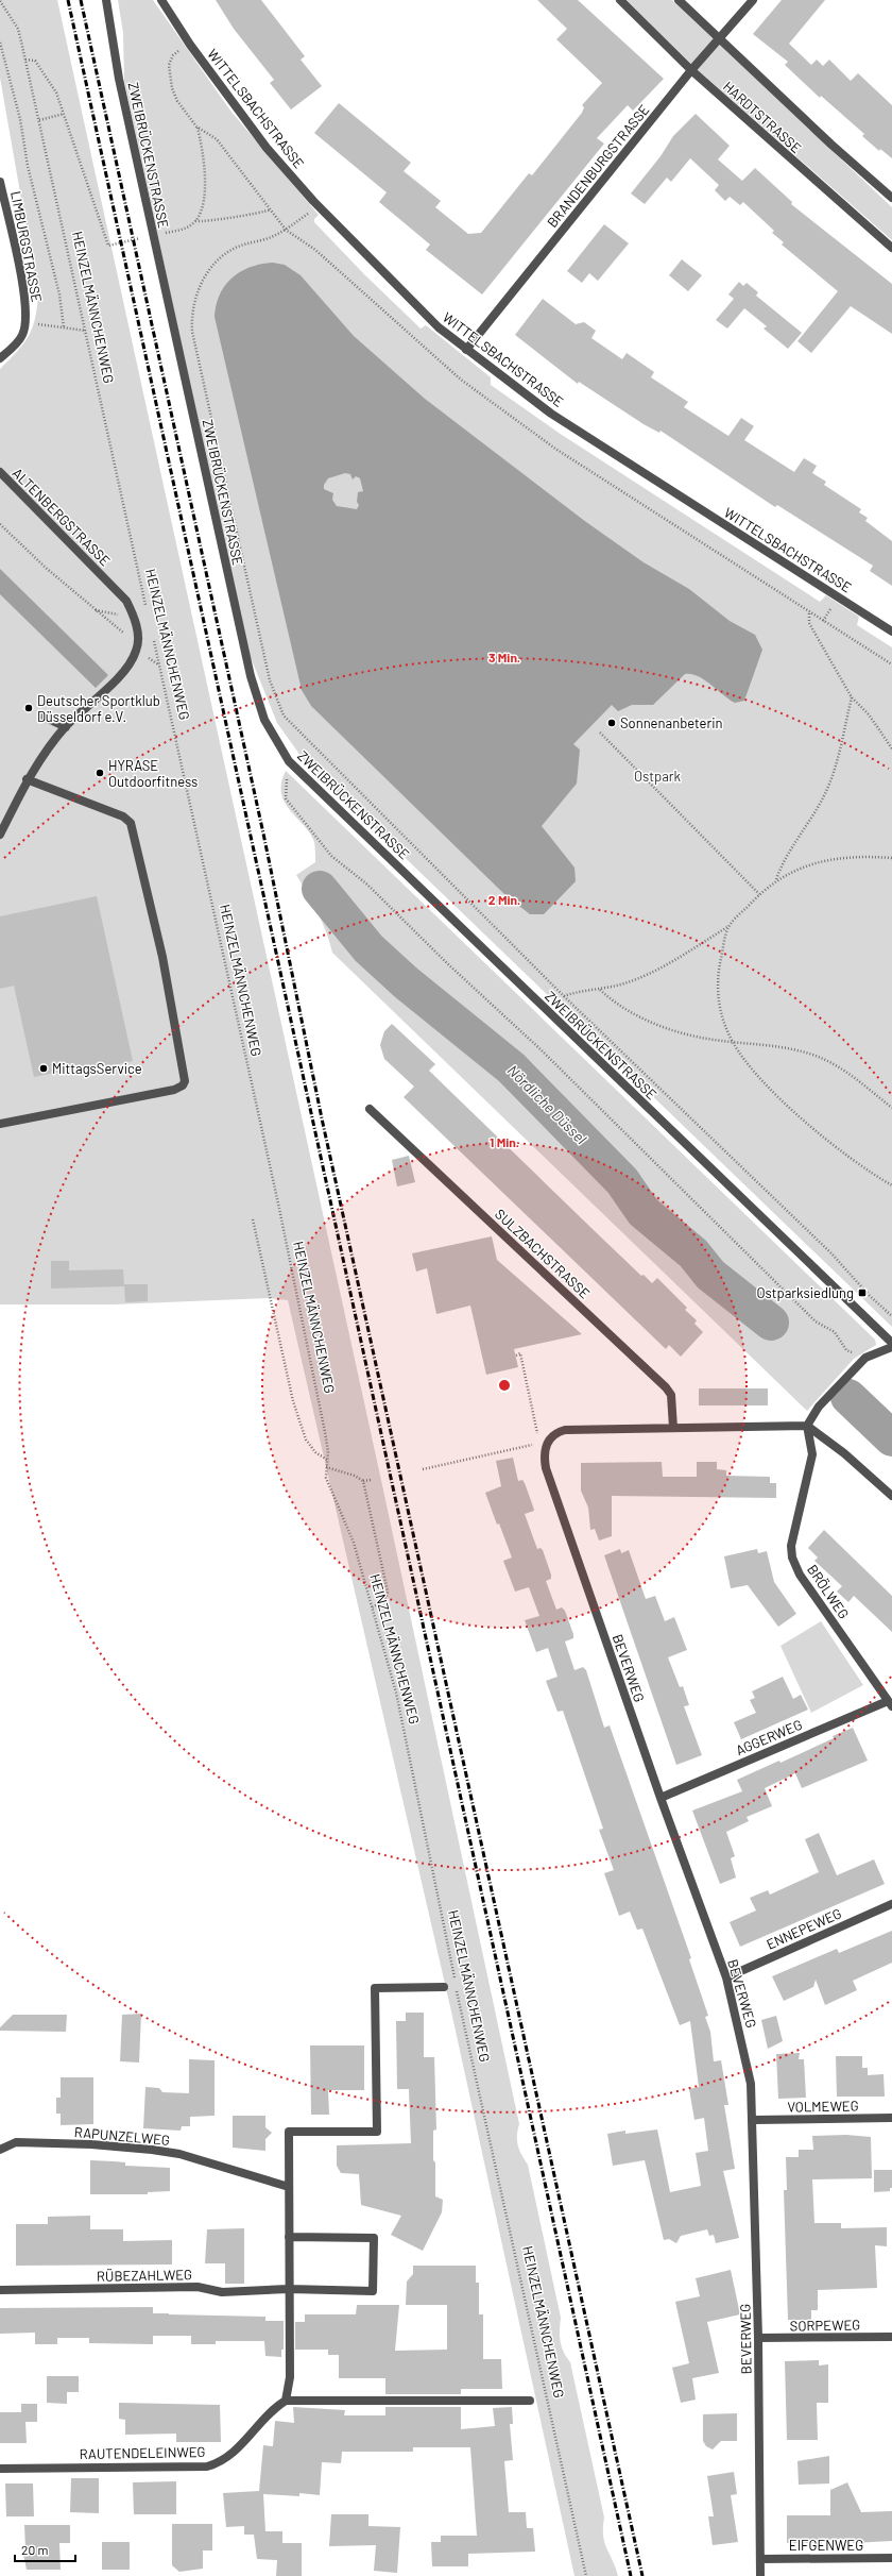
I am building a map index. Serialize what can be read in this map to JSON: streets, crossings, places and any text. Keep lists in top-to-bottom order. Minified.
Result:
{"streets":{"street":["WITTELSBACHSTRASSE","HARDTSTRASSE","ZWEIBRÜCKENSTRASSE","BRANDENBURGSTRASSE","LIMBURGSTRASSE","HEINZELMÄNNCHENWEG","ALTENBERGSTRASSE","SULZBACHSTRASSE","BRÖLWEG","BEVERWEG","AGGERWEG","ENNEPEWEG","VOLMEWEG","RAPUNZELWEG","RÜBEZAHLWEG","SORPEWEG","RAUTENDELEINWEG","EIFGENWEG"]},"crossings":[["WITTELSBACHSTRASSE","BRANDENBURGSTRASSE"],["HARDTSTRASSE","BRANDENBURGSTRASSE"],["HEINZELMÄNNCHENWEG","RAPUNZELWEG"],["HEINZELMÄNNCHENWEG","RÜBEZAHLWEG"],["BRÖLWEG","AGGERWEG"],["BEVERWEG","AGGERWEG"],["BEVERWEG","ENNEPEWEG"],["BEVERWEG","VOLMEWEG"],["BEVERWEG","SORPEWEG"],["BEVERWEG","EIFGENWEG"]],"water":["Nördliche Düssel"],"parks":["Ostpark"],"places":{"other":["Deutscher Sportklub Düsseldorf e.V.","Sonnenanbeterin","HYRASE Outdoorfitness","MittagsService"],"transit":["Ostparksiedlung"]},"scale_bar":"20 m","rings":["3 Min.","2 Min.","1 Min."]}
